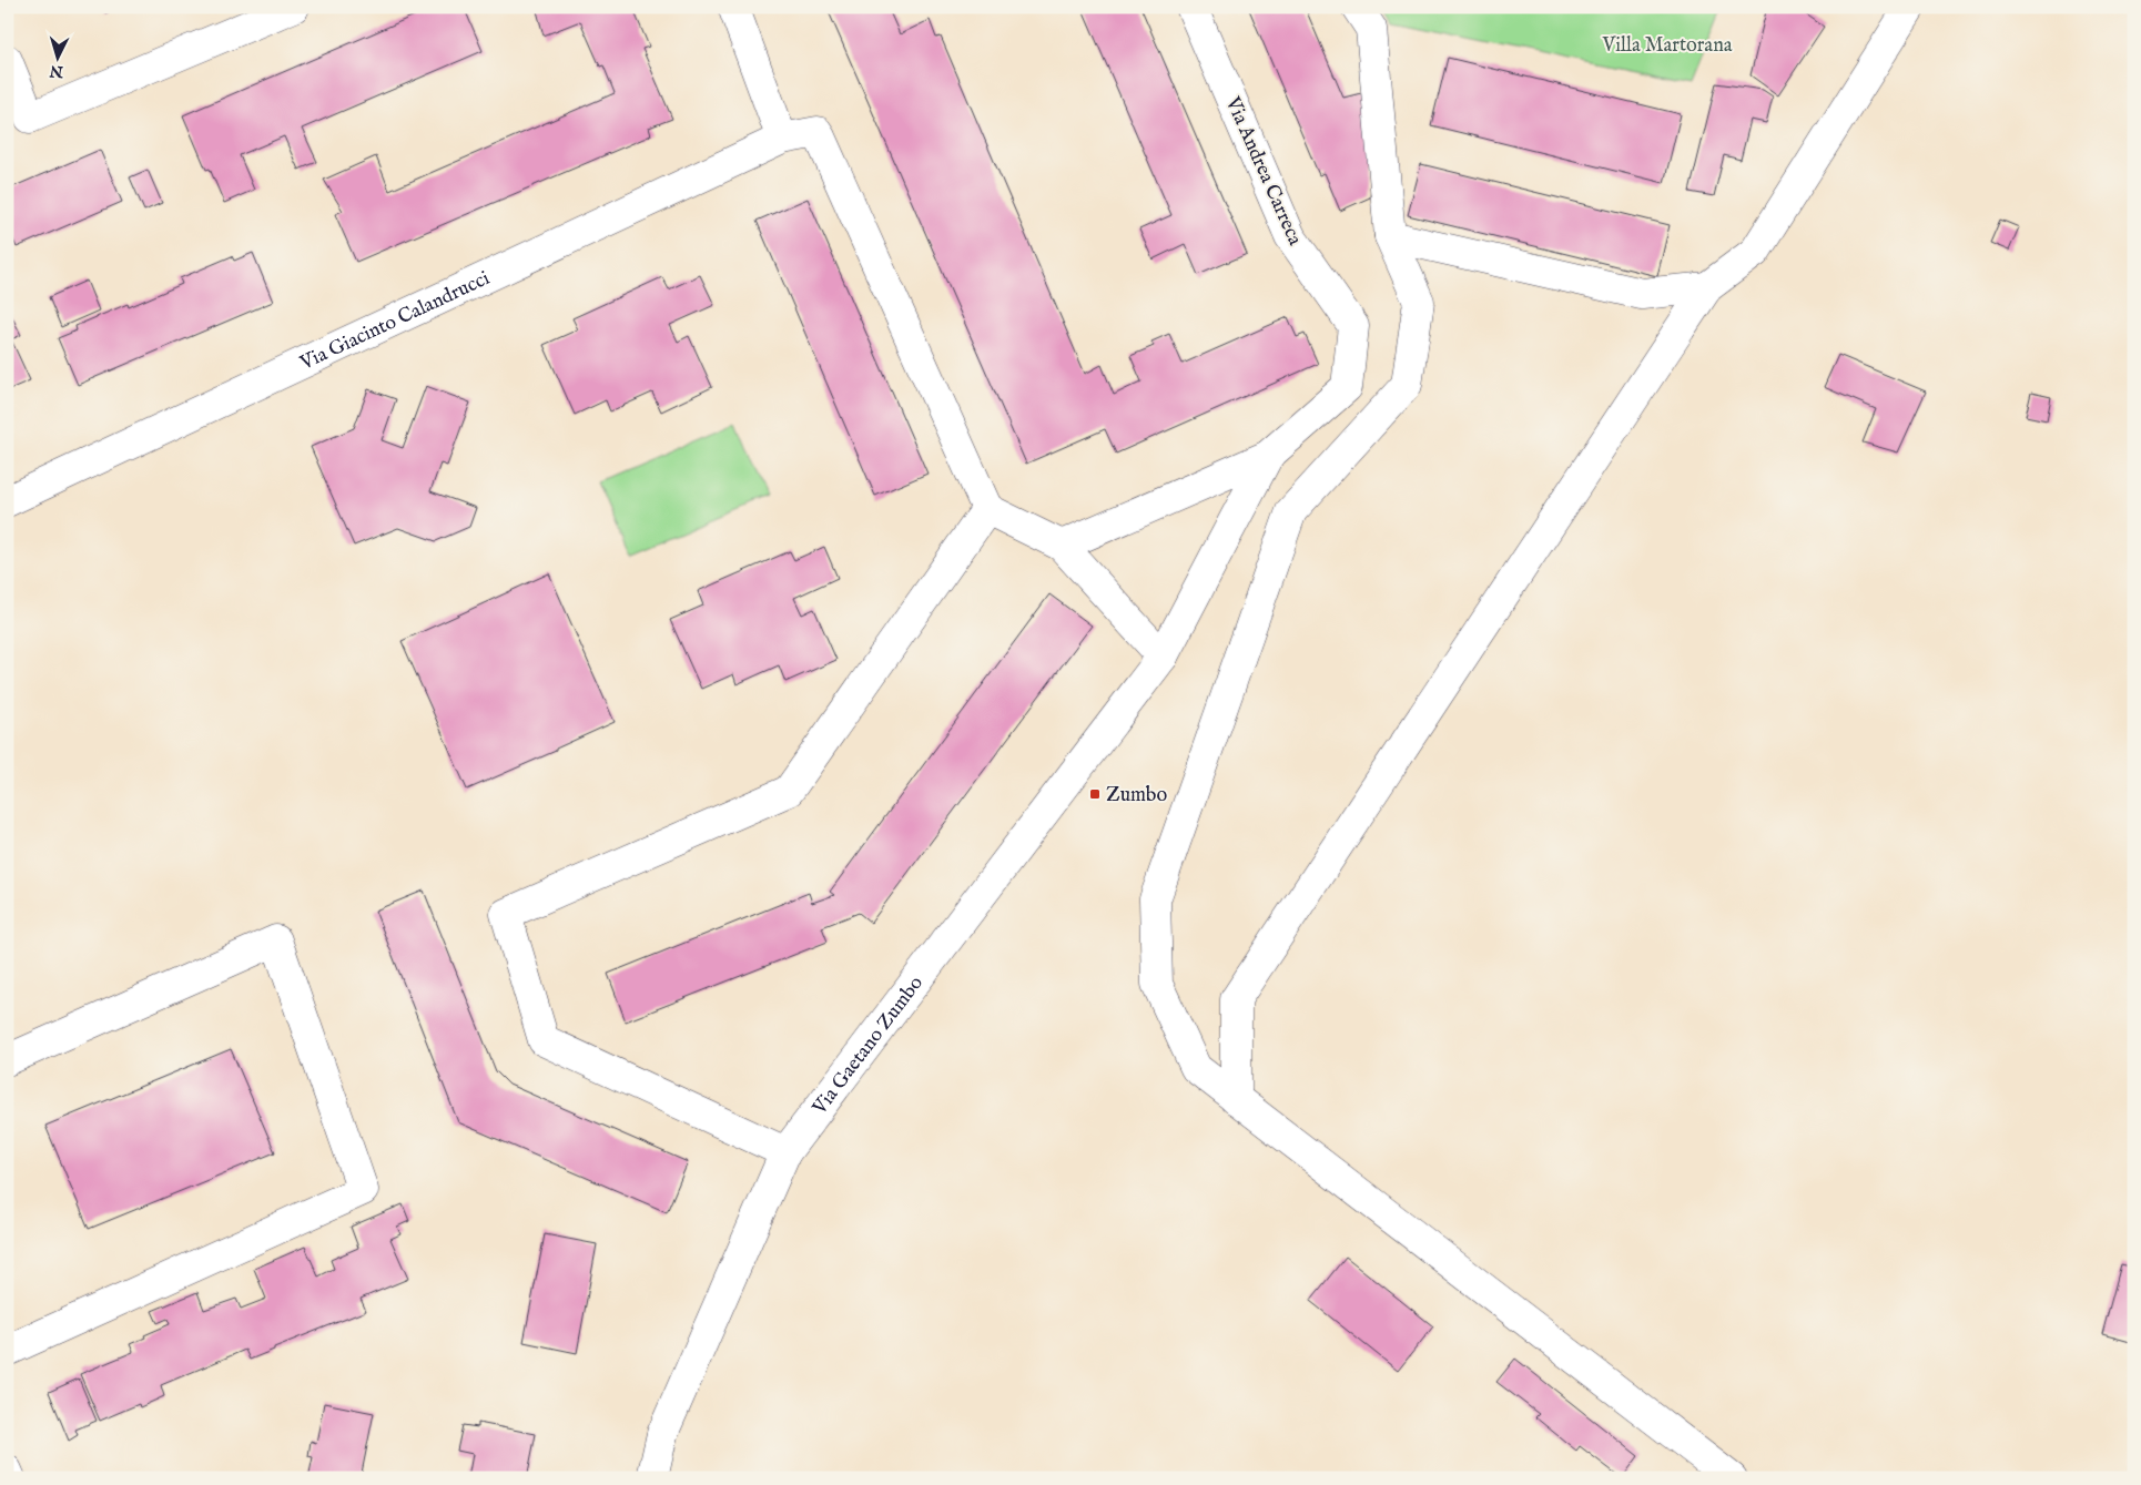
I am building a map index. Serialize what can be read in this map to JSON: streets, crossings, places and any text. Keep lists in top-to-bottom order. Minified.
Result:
{"streets":{"street":["Via Andrea Carreca","Via Giacinto Calandrucci","Via Gaetano Zumbo"]},"crossings":[["Via Andrea Carreca","Via Gaetano Zumbo"]],"parks":["Villa Martorana"],"places":{"transit":["Zumbo"]},"north":"bottom"}
